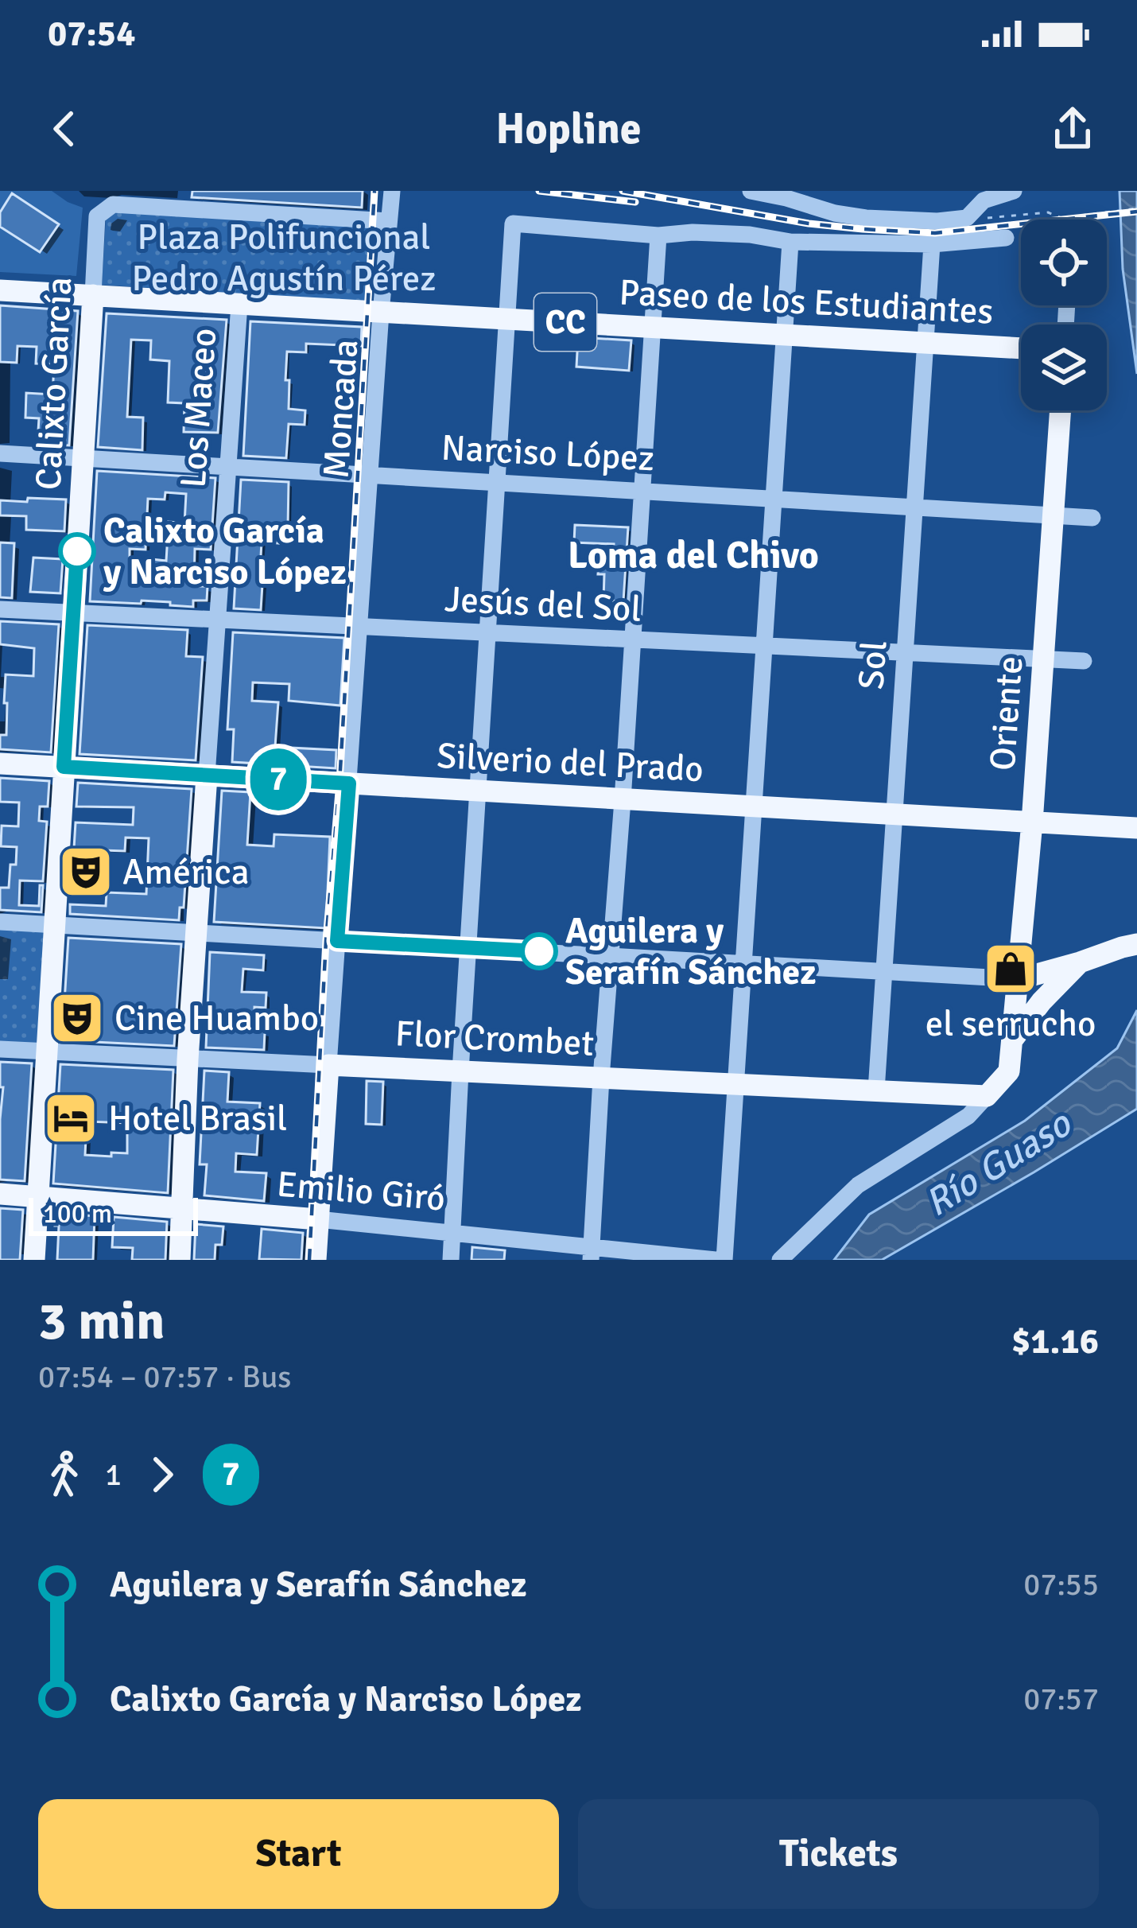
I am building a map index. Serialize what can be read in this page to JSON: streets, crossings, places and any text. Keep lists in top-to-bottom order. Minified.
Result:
{"streets":{"main road":["Paseo de los Estudiantes","CC","Calixto García","Los Maceo","Moncada","Oriente","Silverio del Prado","Flor Crombet","Emilio Giró"],"street":["Narciso López","Jesús del Sol","Sol"]},"crossings":[["Paseo de los Estudiantes","Calixto García"],["Paseo de los Estudiantes","Los Maceo"],["Paseo de los Estudiantes","Moncada"],["Paseo de los Estudiantes","Sol"],["Calixto García","Moncada"],["Calixto García","Narciso López"],["Calixto García","Jesús del Sol"],["Calixto García","Silverio del Prado"],["Calixto García","Flor Crombet"],["Calixto García","Emilio Giró"],["Los Maceo","Narciso López"],["Los Maceo","Jesús del Sol"],["Los Maceo","Silverio del Prado"],["Los Maceo","Flor Crombet"],["Los Maceo","Emilio Giró"],["Moncada","Narciso López"],["Moncada","Jesús del Sol"],["Moncada","Silverio del Prado"],["Moncada","Flor Crombet"],["Moncada","Emilio Giró"],["Narciso López","Sol"],["Narciso López","Oriente"],["Jesús del Sol","Sol"],["Jesús del Sol","Oriente"],["Sol","Silverio del Prado"],["Sol","Flor Crombet"],["Oriente","Silverio del Prado"],["Oriente","Flor Crombet"]],"districts":["Loma del Chivo"],"water":["Río Guaso"],"parks":["Plaza Polifuncional Pedro Agustín Pérez"],"places":{"other":["Calixto García y Narciso López","Aguilera y Serafín Sánchez"],"theatre":["América","Cine Huambo"],"shop":["el serrucho"],"hotel":["Hotel Brasil"]},"lines":["bus line 7"],"scale_bar":"100 m","page":{"status":"07:54","header":"Hopline","on_map":"7","scale":"100 m","heading":["3 min","07:54 – 07:57 · Bus","$1.16"],"legs":["1","7"],"list":[{"name":"Aguilera y Serafín Sánchez","value":"07:55"},{"name":"Calixto García y Narciso López","value":"07:57"}],"buttons":["Start","Tickets"]}}
